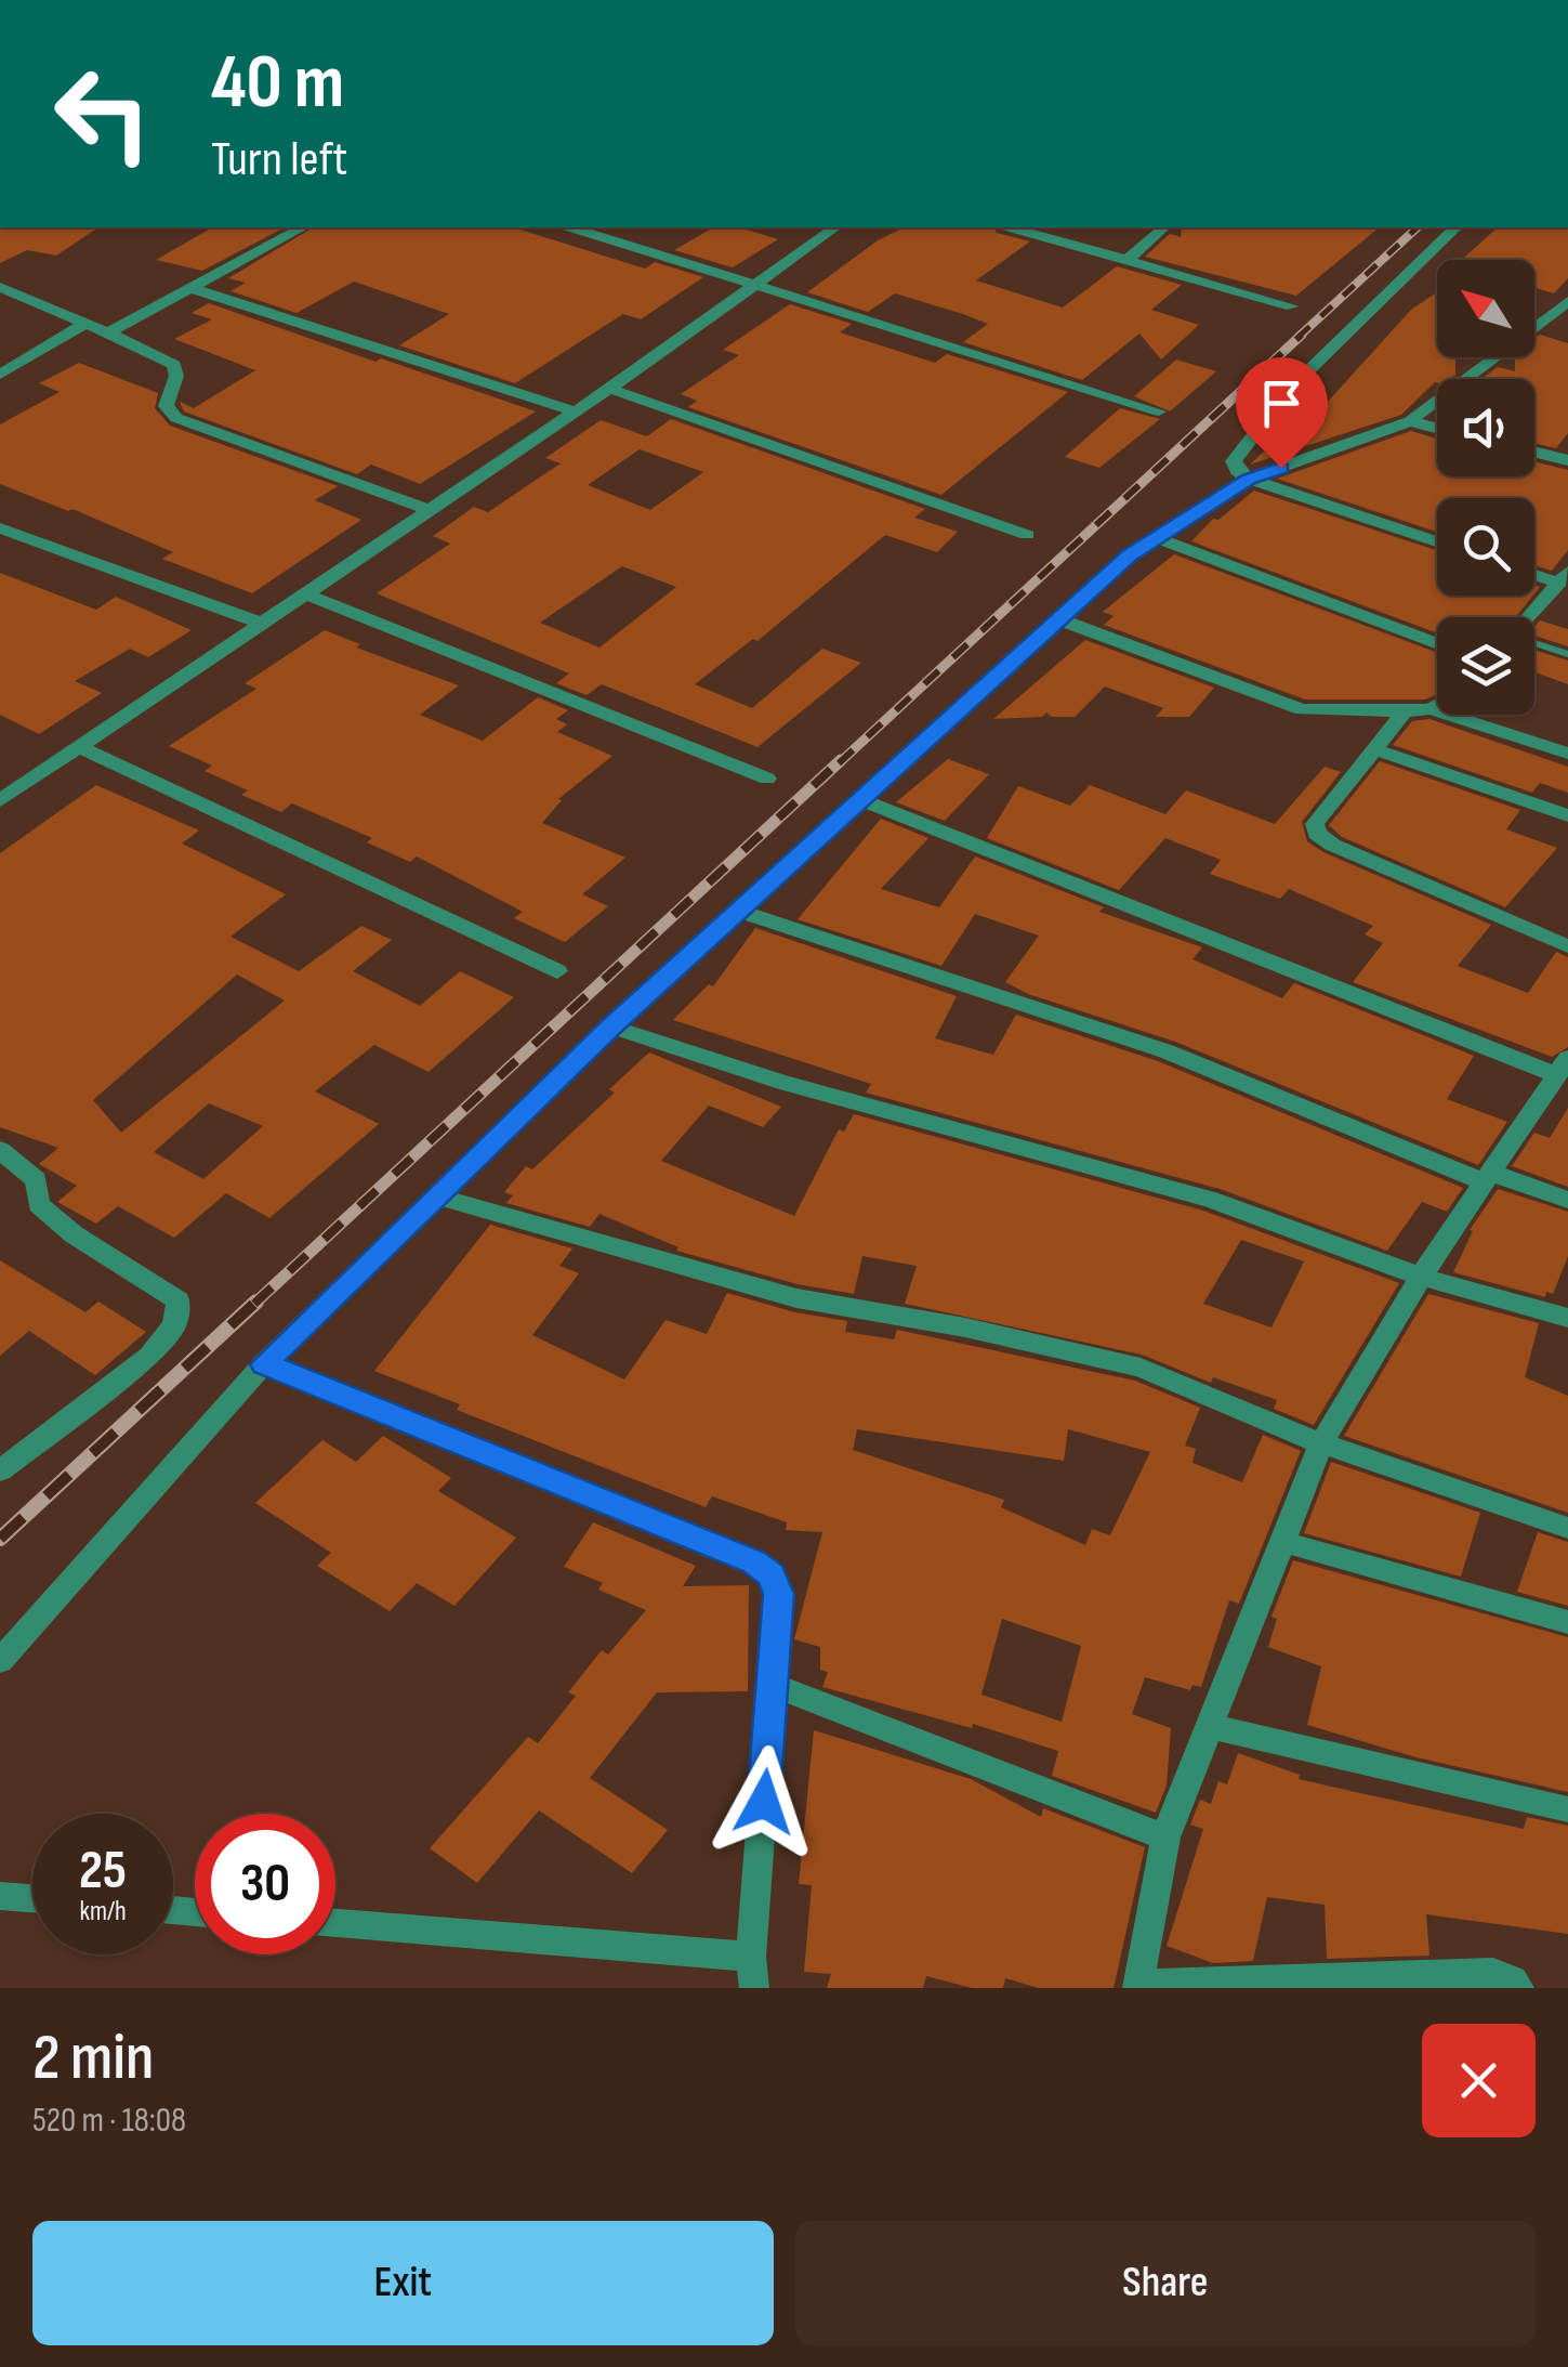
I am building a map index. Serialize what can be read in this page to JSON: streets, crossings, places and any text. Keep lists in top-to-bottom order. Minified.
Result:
{"north":"top left","page":{"turn":["40 m","Turn left"],"speed":"25 km/h","limit":"30","heading":["2 min","520 m · 18:08"],"buttons":["Exit","Share"]}}
